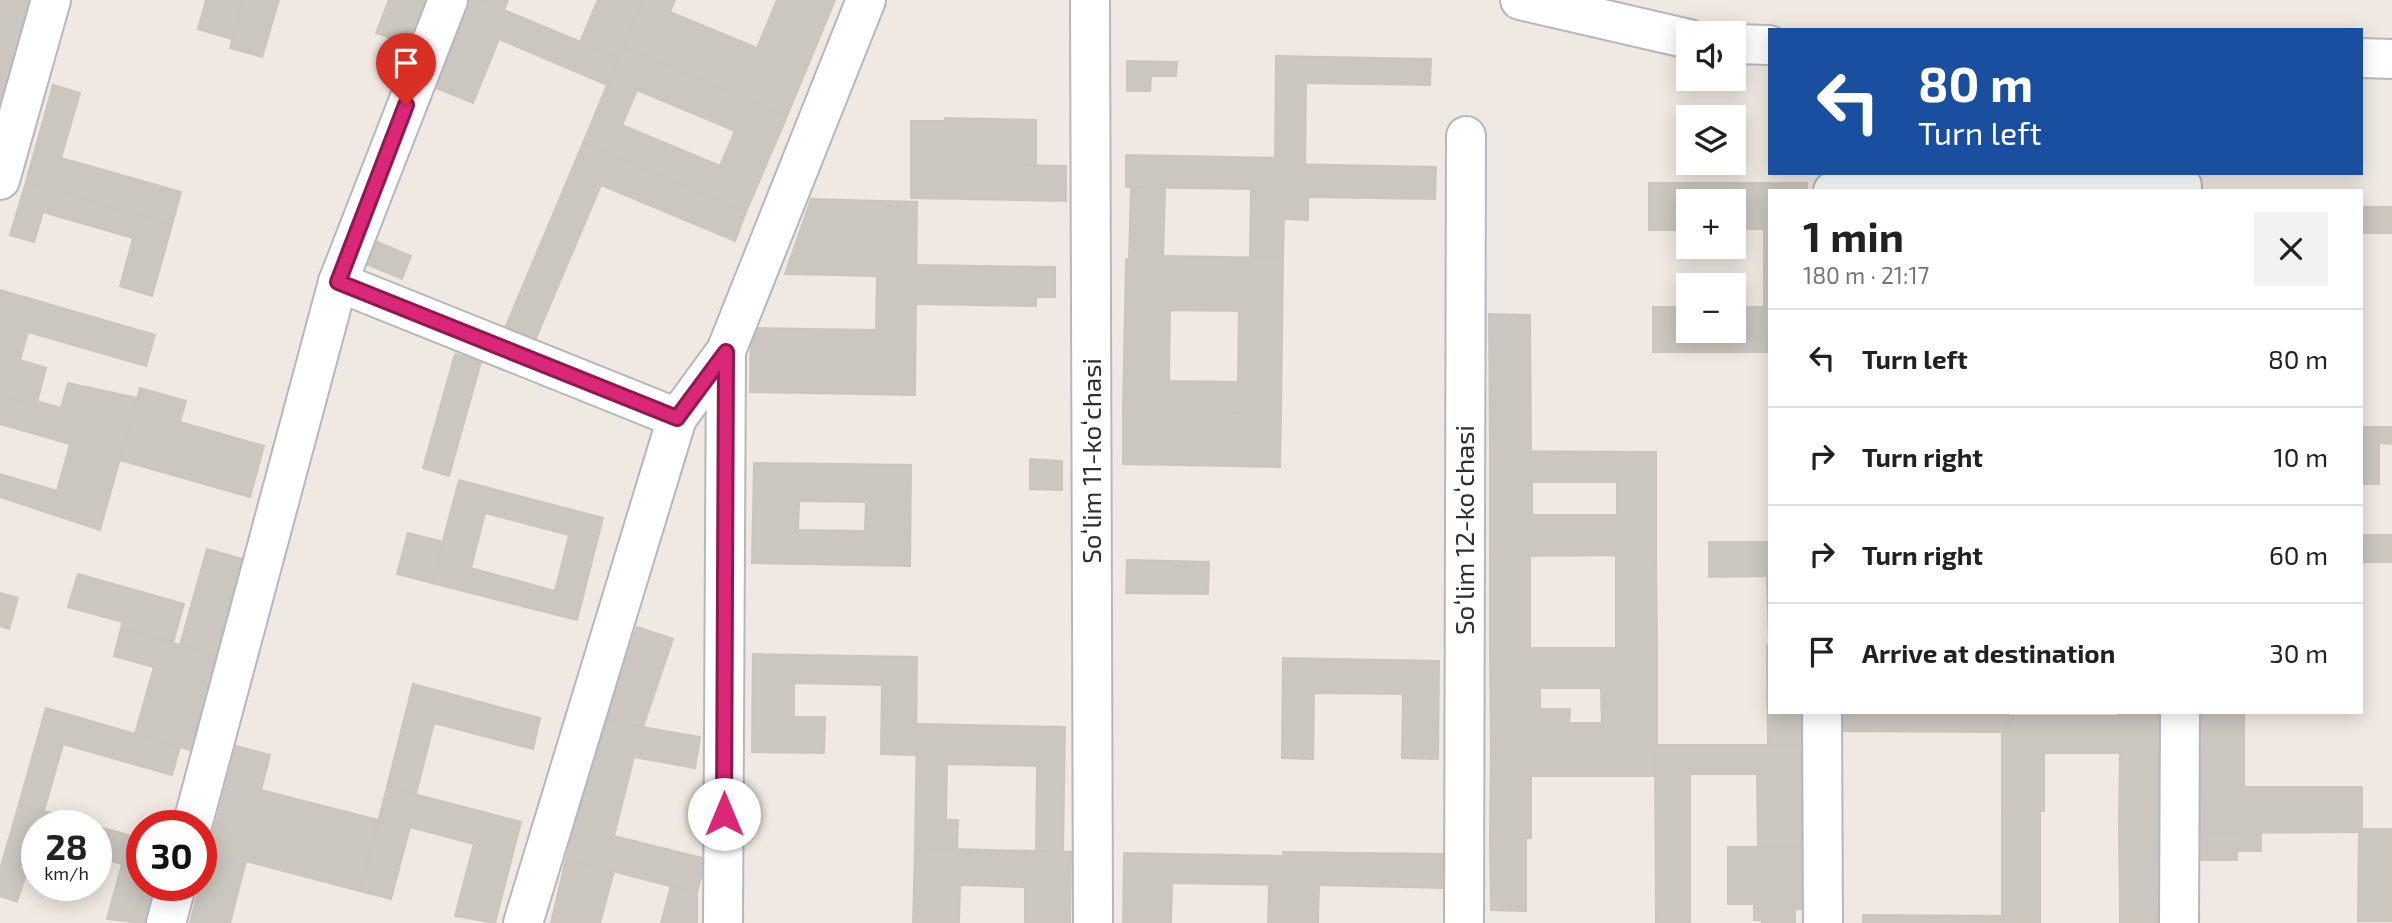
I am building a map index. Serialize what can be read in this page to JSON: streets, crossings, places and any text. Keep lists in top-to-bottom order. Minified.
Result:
{"streets":{"street":["Soʻlim 11-koʻchasi","Soʻlim 12-koʻchasi"]},"page":{"map_buttons":["+","−"],"turn":["80 m","Turn left"],"heading":["1 min","180 m · 21:17"],"list":[{"name":"Turn left","value":"80 m"},{"name":"Turn right","value":"10 m"},{"name":"Turn right","value":"60 m"},{"name":"Arrive at destination","value":"30 m"}],"speed":"28 km/h","limit":"30"}}
